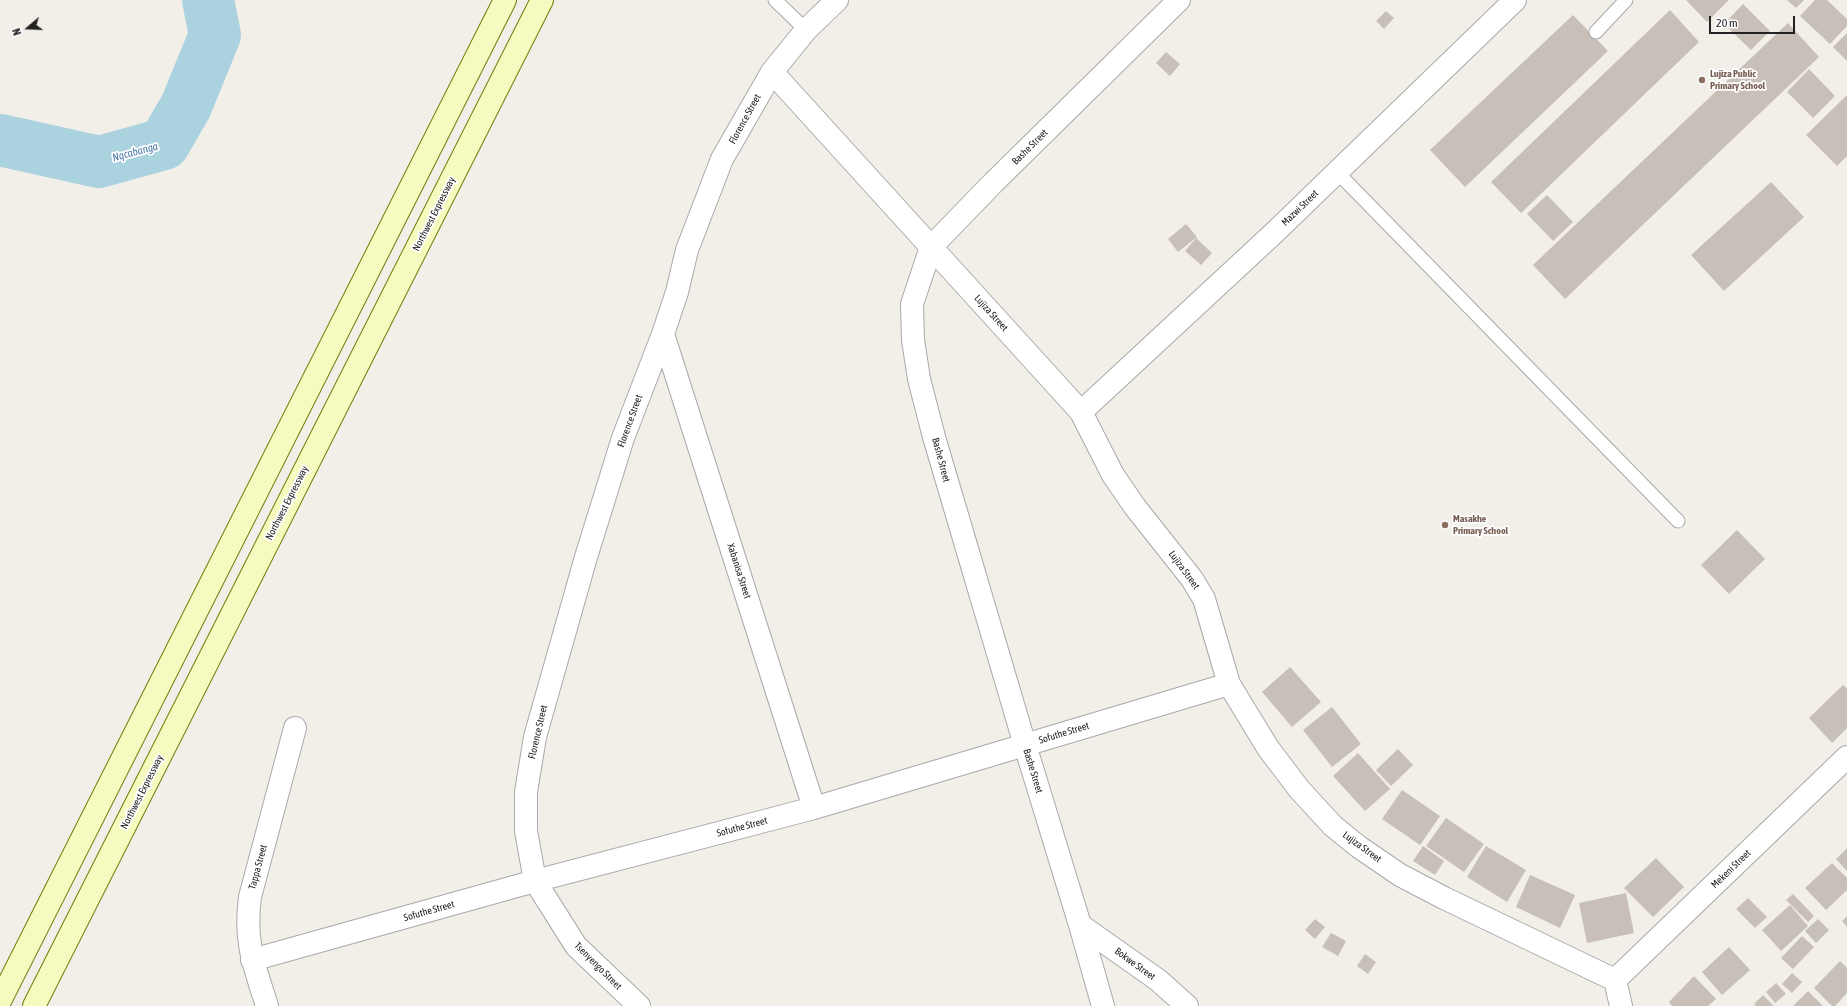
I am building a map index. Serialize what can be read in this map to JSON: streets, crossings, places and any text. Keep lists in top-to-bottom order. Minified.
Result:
{"streets":{"main road":["Northwest Expressway"],"street":["Florence Street","Bashe Street","Mazwi Street","Lujiza Street","Xabanisa Street","Sofuthe Street","Tappa Street","Mekeni Street","Bokwe Street","Tsenyengo Street"]},"crossings":[["Florence Street","Lujiza Street"],["Florence Street","Xabanisa Street"],["Florence Street","Sofuthe Street"],["Florence Street","Tsenyengo Street"],["Bashe Street","Lujiza Street"],["Bashe Street","Sofuthe Street"],["Bashe Street","Bokwe Street"],["Mazwi Street","Lujiza Street"],["Lujiza Street","Sofuthe Street"],["Lujiza Street","Mekeni Street"],["Xabanisa Street","Sofuthe Street"],["Sofuthe Street","Tappa Street"],["Sofuthe Street","Tsenyengo Street"]],"water":["Nqcabanga"],"places":["Lujiza Public Primary School","Masakhe Primary School"],"scale_bar":"20 m","north":"left"}
